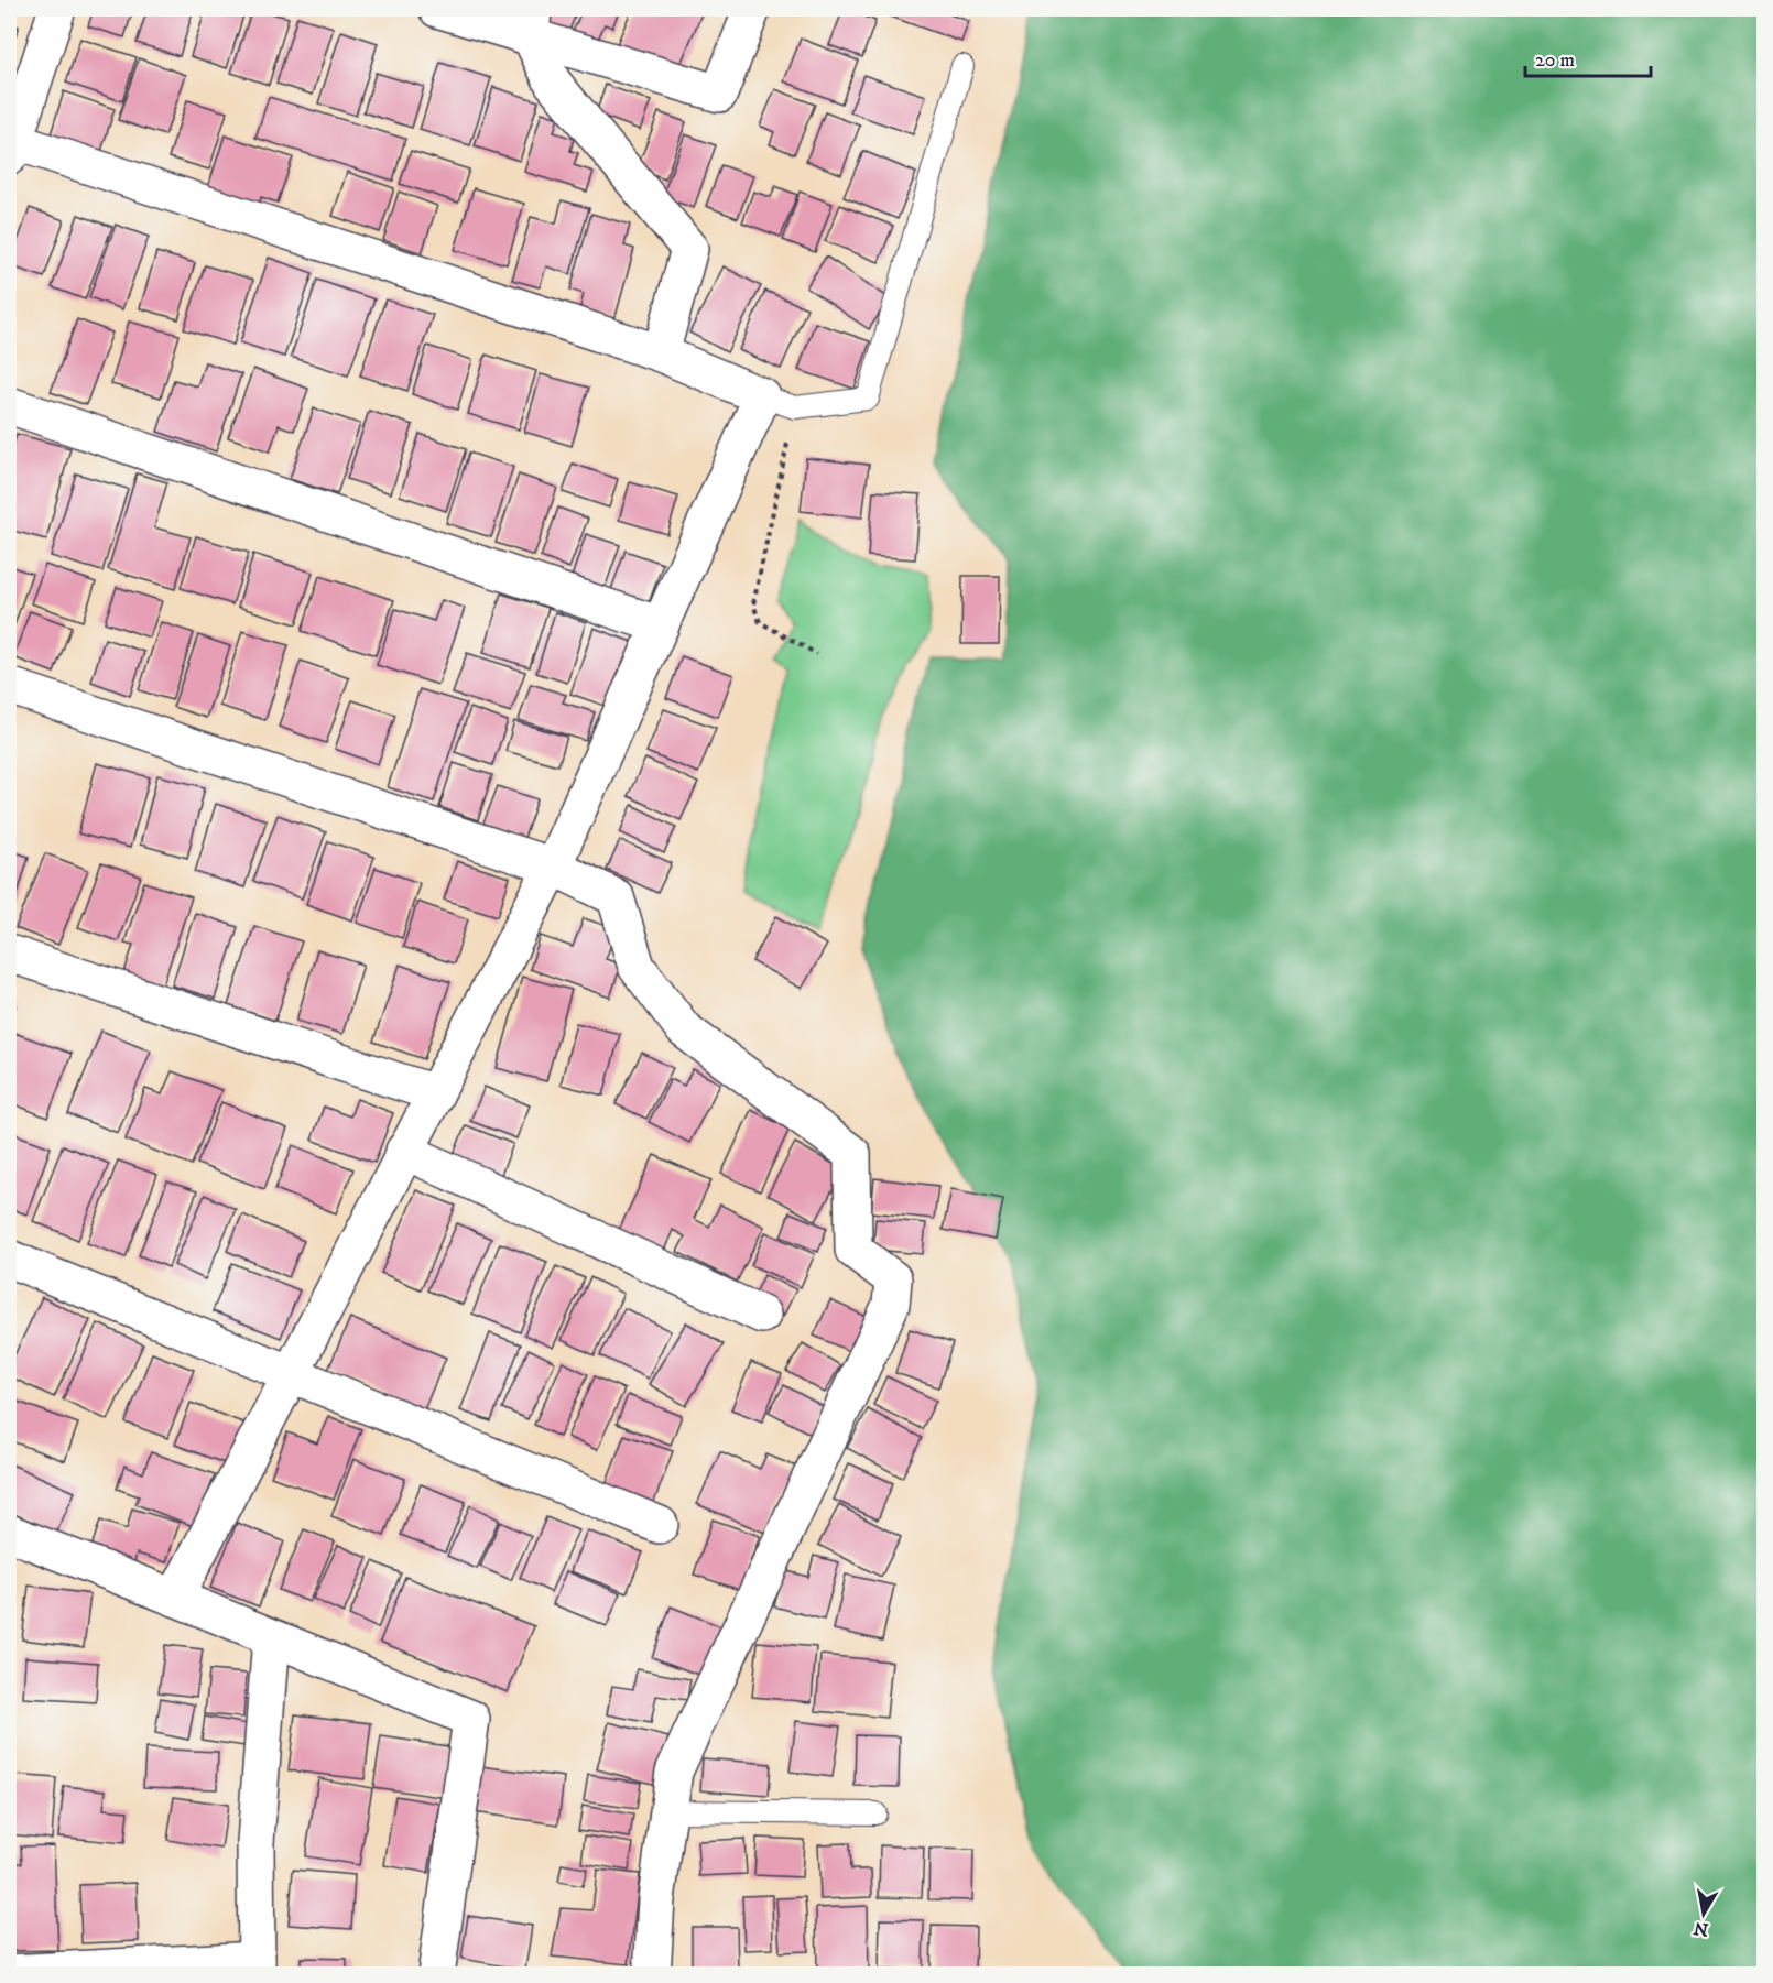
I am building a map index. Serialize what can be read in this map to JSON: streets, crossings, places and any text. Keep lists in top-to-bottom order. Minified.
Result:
{"scale_bar":"20 m","north":"bottom"}
